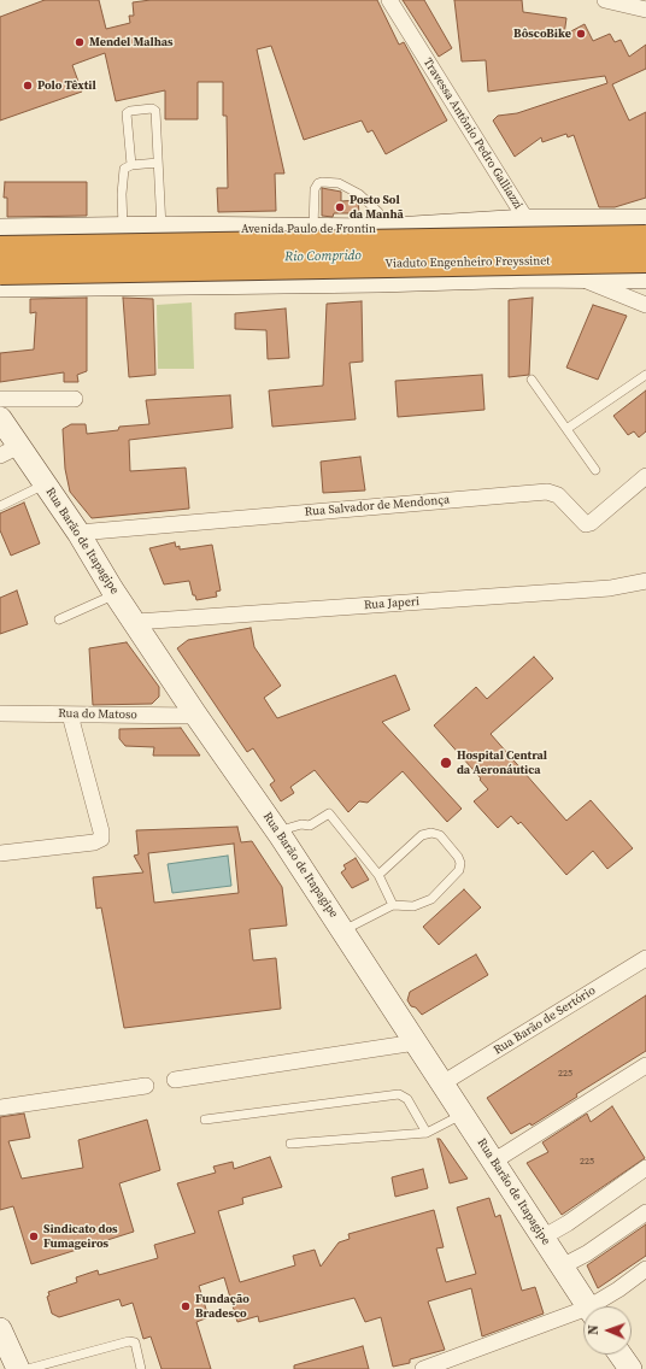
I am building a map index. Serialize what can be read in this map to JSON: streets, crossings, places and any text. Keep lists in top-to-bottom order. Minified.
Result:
{"streets":{"highway":["Viaduto Engenheiro Freyssinet"],"main road":["Avenida Paulo de Frontin","Rua Barão de Itapagipe"],"street":["Travessa Antônio Pedro Galliazzi","Rua Salvador de Mendonça","Rua Japeri","Rua do Matoso","Rua Barão de Sertório"]},"crossings":[["Travessa Antônio Pedro Galliazzi","Avenida Paulo de Frontin"],["Rua Salvador de Mendonça","Rua Barão de Itapagipe"],["Rua Barão de Itapagipe","Rua Japeri"],["Rua Barão de Itapagipe","Rua do Matoso"],["Rua Barão de Itapagipe","Rua Barão de Sertório"]],"water":["Rio Comprido"],"places":["BôscoBike","Mendel Malhas","Polo Têxtil","Posto Sol da Manhã","Hospital Central da Aeronáutica","Sindicato dos Fumageiros","Fundação Bradesco"],"house_numbers":["225","225"],"north":"left"}
